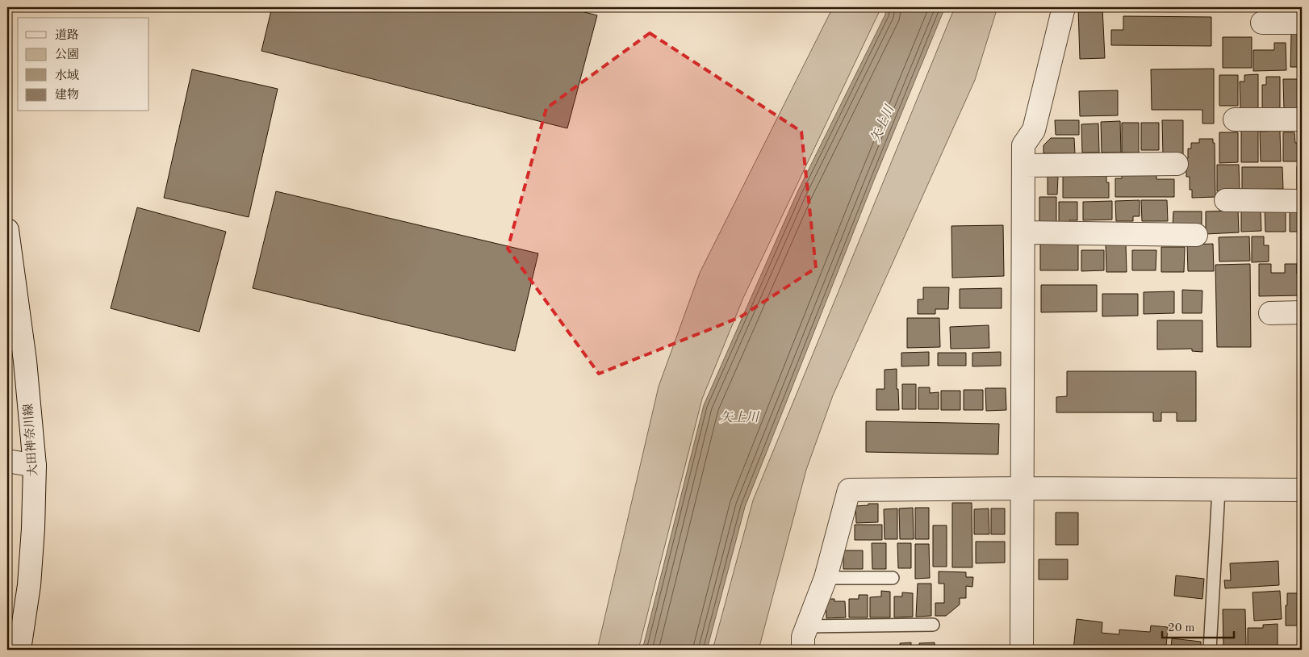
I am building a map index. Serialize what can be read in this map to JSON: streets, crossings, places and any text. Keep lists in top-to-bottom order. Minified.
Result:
{"streets":{"street":["大田神奈川線"]},"water":["矢上川"],"legend":["道路","公園","水域","建物"],"scale_bar":"20 m"}
